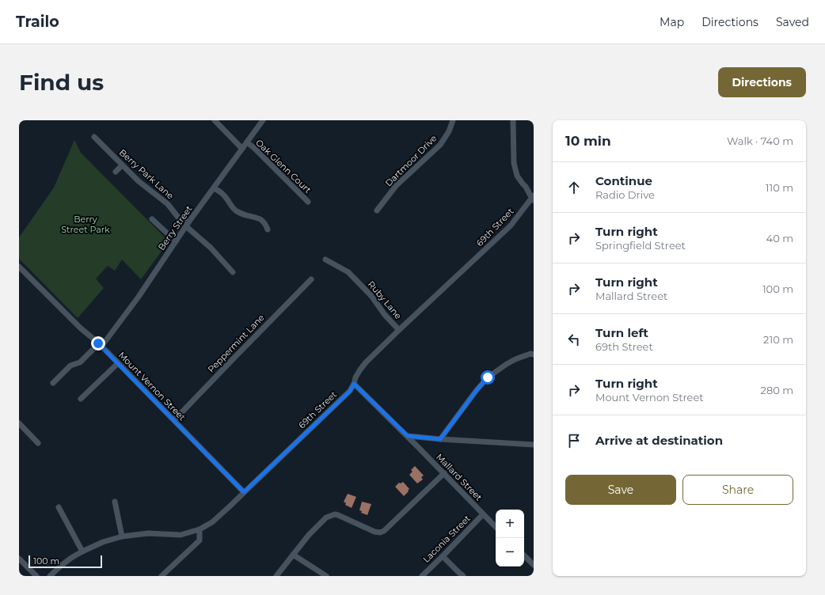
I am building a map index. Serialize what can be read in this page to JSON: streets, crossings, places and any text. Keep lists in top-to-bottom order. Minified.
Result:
{"streets":{"street":["Dartmoor Drive","Oak Glenn Court","Berry Park Lane","69th Street","Berry Street","Ruby Lane","Peppermint Lane","Mount Vernon Street","Mallard Street","Laconia Street"]},"crossings":[["Oak Glenn Court","Berry Street"],["Berry Park Lane","Berry Street"],["69th Street","Ruby Lane"],["69th Street","Mount Vernon Street"],["69th Street","Mallard Street"],["Berry Street","Mount Vernon Street"],["Peppermint Lane","Mount Vernon Street"],["Mallard Street","Laconia Street"]],"parks":["Berry Street Park"],"scale_bar":"100 m","page":{"header":"Trailo","nav":["Map","Directions","Saved"],"buttons":["Directions",["Save","Share"]],"title":"Find us","heading":["10 min","Walk · 740 m"],"list":[["Continue","Radio Drive","110 m"],["Turn right","Springfield Street","40 m"],["Turn right","Mallard Street","100 m"],["Turn left","69th Street","210 m"],["Turn right","Mount Vernon Street","280 m"],"Arrive at destination"],"map_buttons":["+","−"],"scale":"100 m"}}
